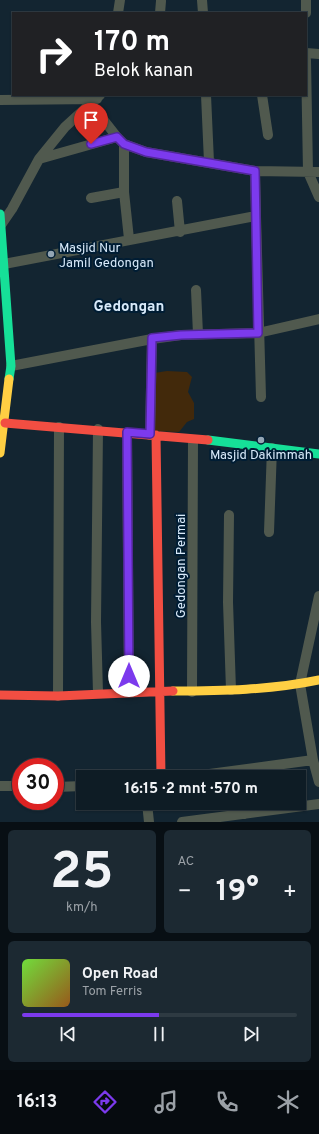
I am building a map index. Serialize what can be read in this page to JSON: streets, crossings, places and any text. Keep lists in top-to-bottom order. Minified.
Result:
{"streets":{"street":["Gedongan Permai"]},"districts":["Gedongan"],"places":["Masjid Nur Jamil Gedongan","Masjid Dakimmah"],"page":{"turn":["170 m","Belok kanan"],"limit":"30","trip":"16:15 · 2 mnt · 570 m","tile":[["25","km/h"],"AC"],"heat":["−","19°","+"],"song":["Open Road","Tom Ferris"],"tabs":"16:13"}}
